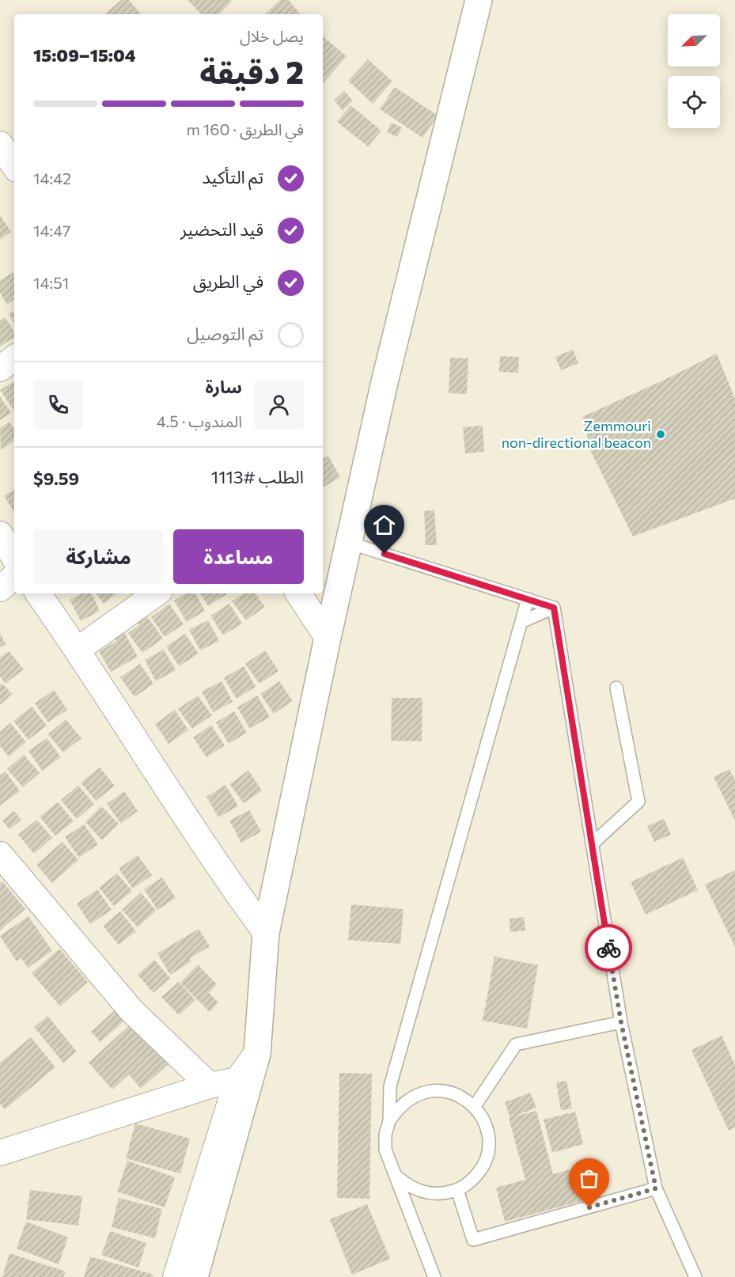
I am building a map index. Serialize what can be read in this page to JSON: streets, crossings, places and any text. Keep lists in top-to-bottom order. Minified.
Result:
{"places":["Zemmouri non-directional beacon"],"north":"bottom left","page":{"heading":["2 دقيقة","يصل خلال","15:04–15:09"],"panel":["سارة","المندوب · 4.5","الطلب #1113","$9.59"],"bar":"في الطريق · 160 m","list":[["تم التأكيد","14:42"],["قيد التحضير","14:47"],["في الطريق","14:51"],"تم التوصيل"],"buttons":["مساعدة","مشاركة"]}}
